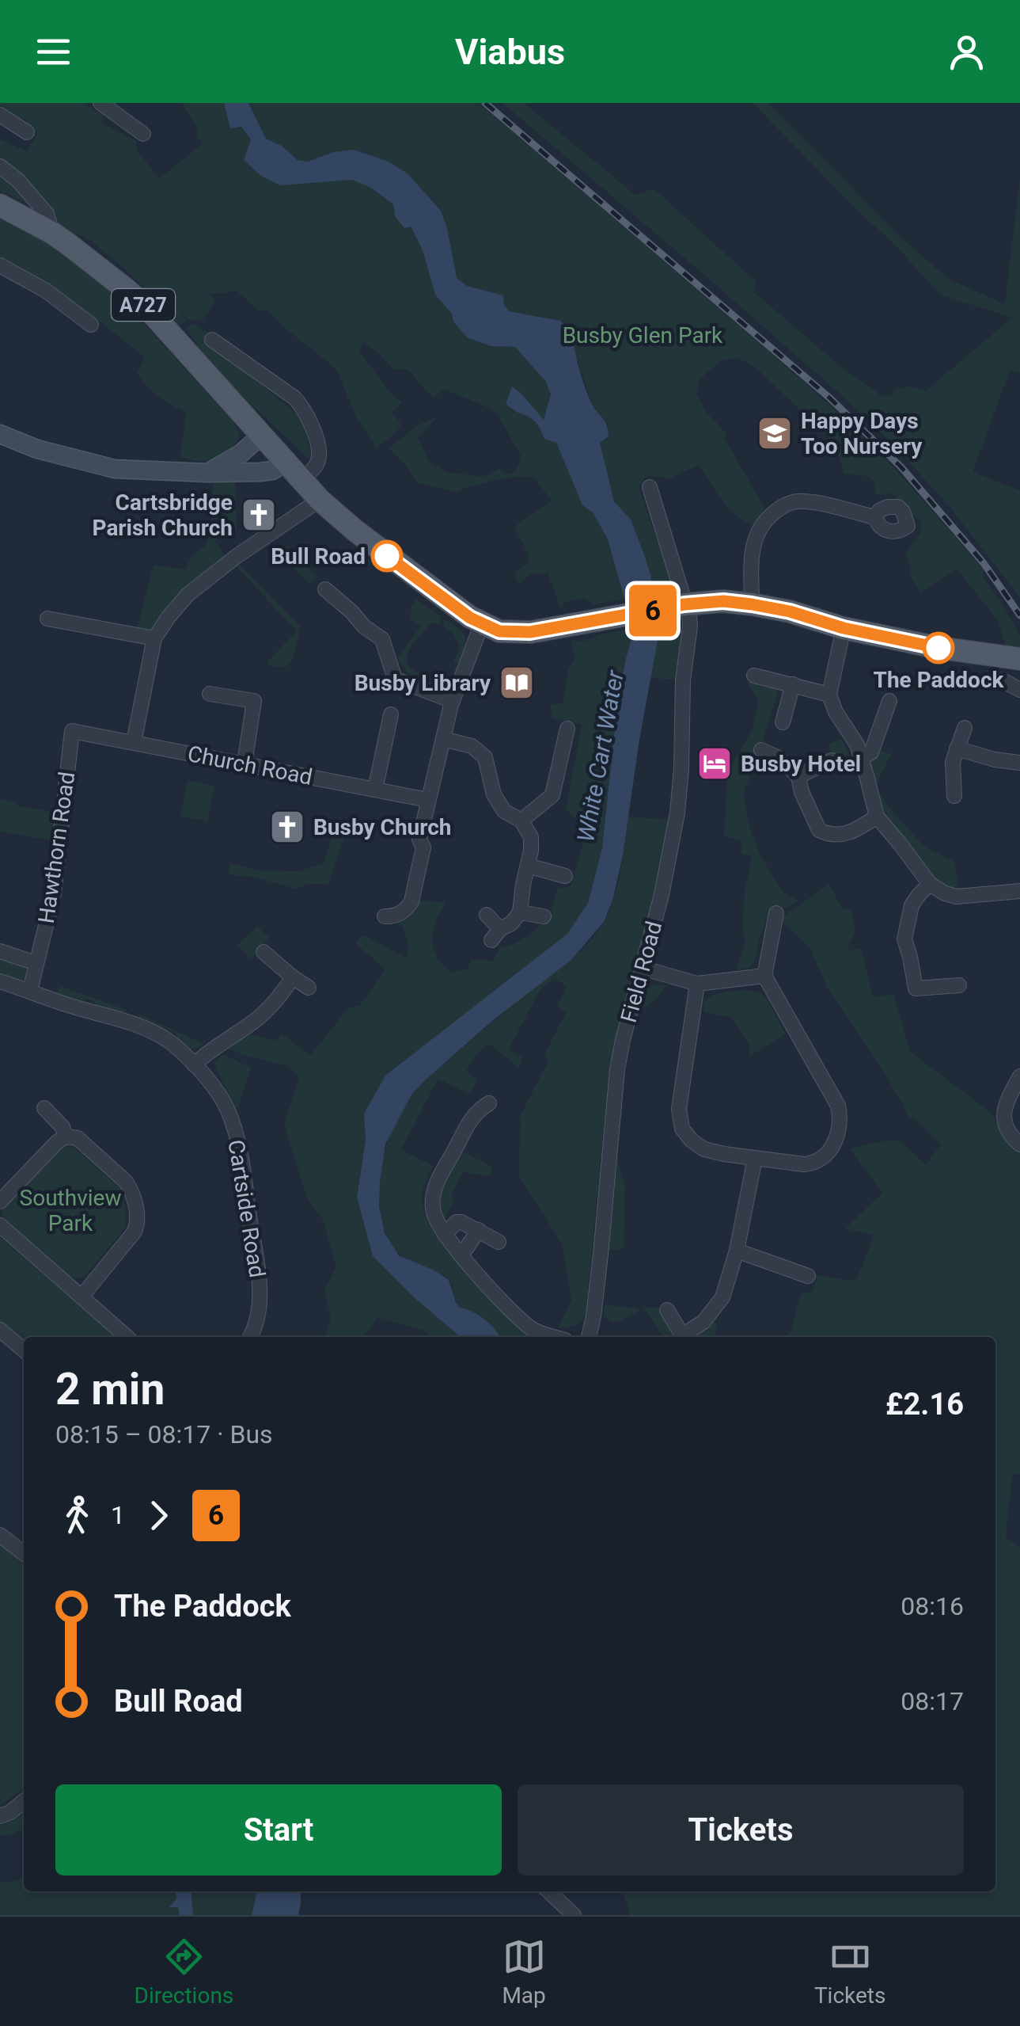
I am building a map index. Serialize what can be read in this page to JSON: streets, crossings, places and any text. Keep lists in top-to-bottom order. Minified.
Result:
{"streets":{"main road":["A727"],"street":["Church Road","Hawthorn Road","Field Road","Cartside Road"]},"crossings":[["A727","Field Road"],["Church Road","Hawthorn Road"],["Hawthorn Road","Cartside Road"]],"water":["White Cart Water"],"parks":["Busby Glen Park","Southview Park"],"places":{"school or university":["Happy Days Too Nursery"],"church":["Cartsbridge Parish Church","Busby Church"],"other":["Bull Road","The Paddock"],"library":["Busby Library"],"hotel":["Busby Hotel"]},"lines":["bus line 6"],"page":{"header":"Viabus","on_map":"6","heading":["2 min","08:15 – 08:17 · Bus","£2.16"],"legs":["1","6"],"list":[{"name":"The Paddock","value":"08:16"},{"name":"Bull Road","value":"08:17"}],"buttons":["Start","Tickets"],"tabs":["Directions","Map","Tickets"]}}
